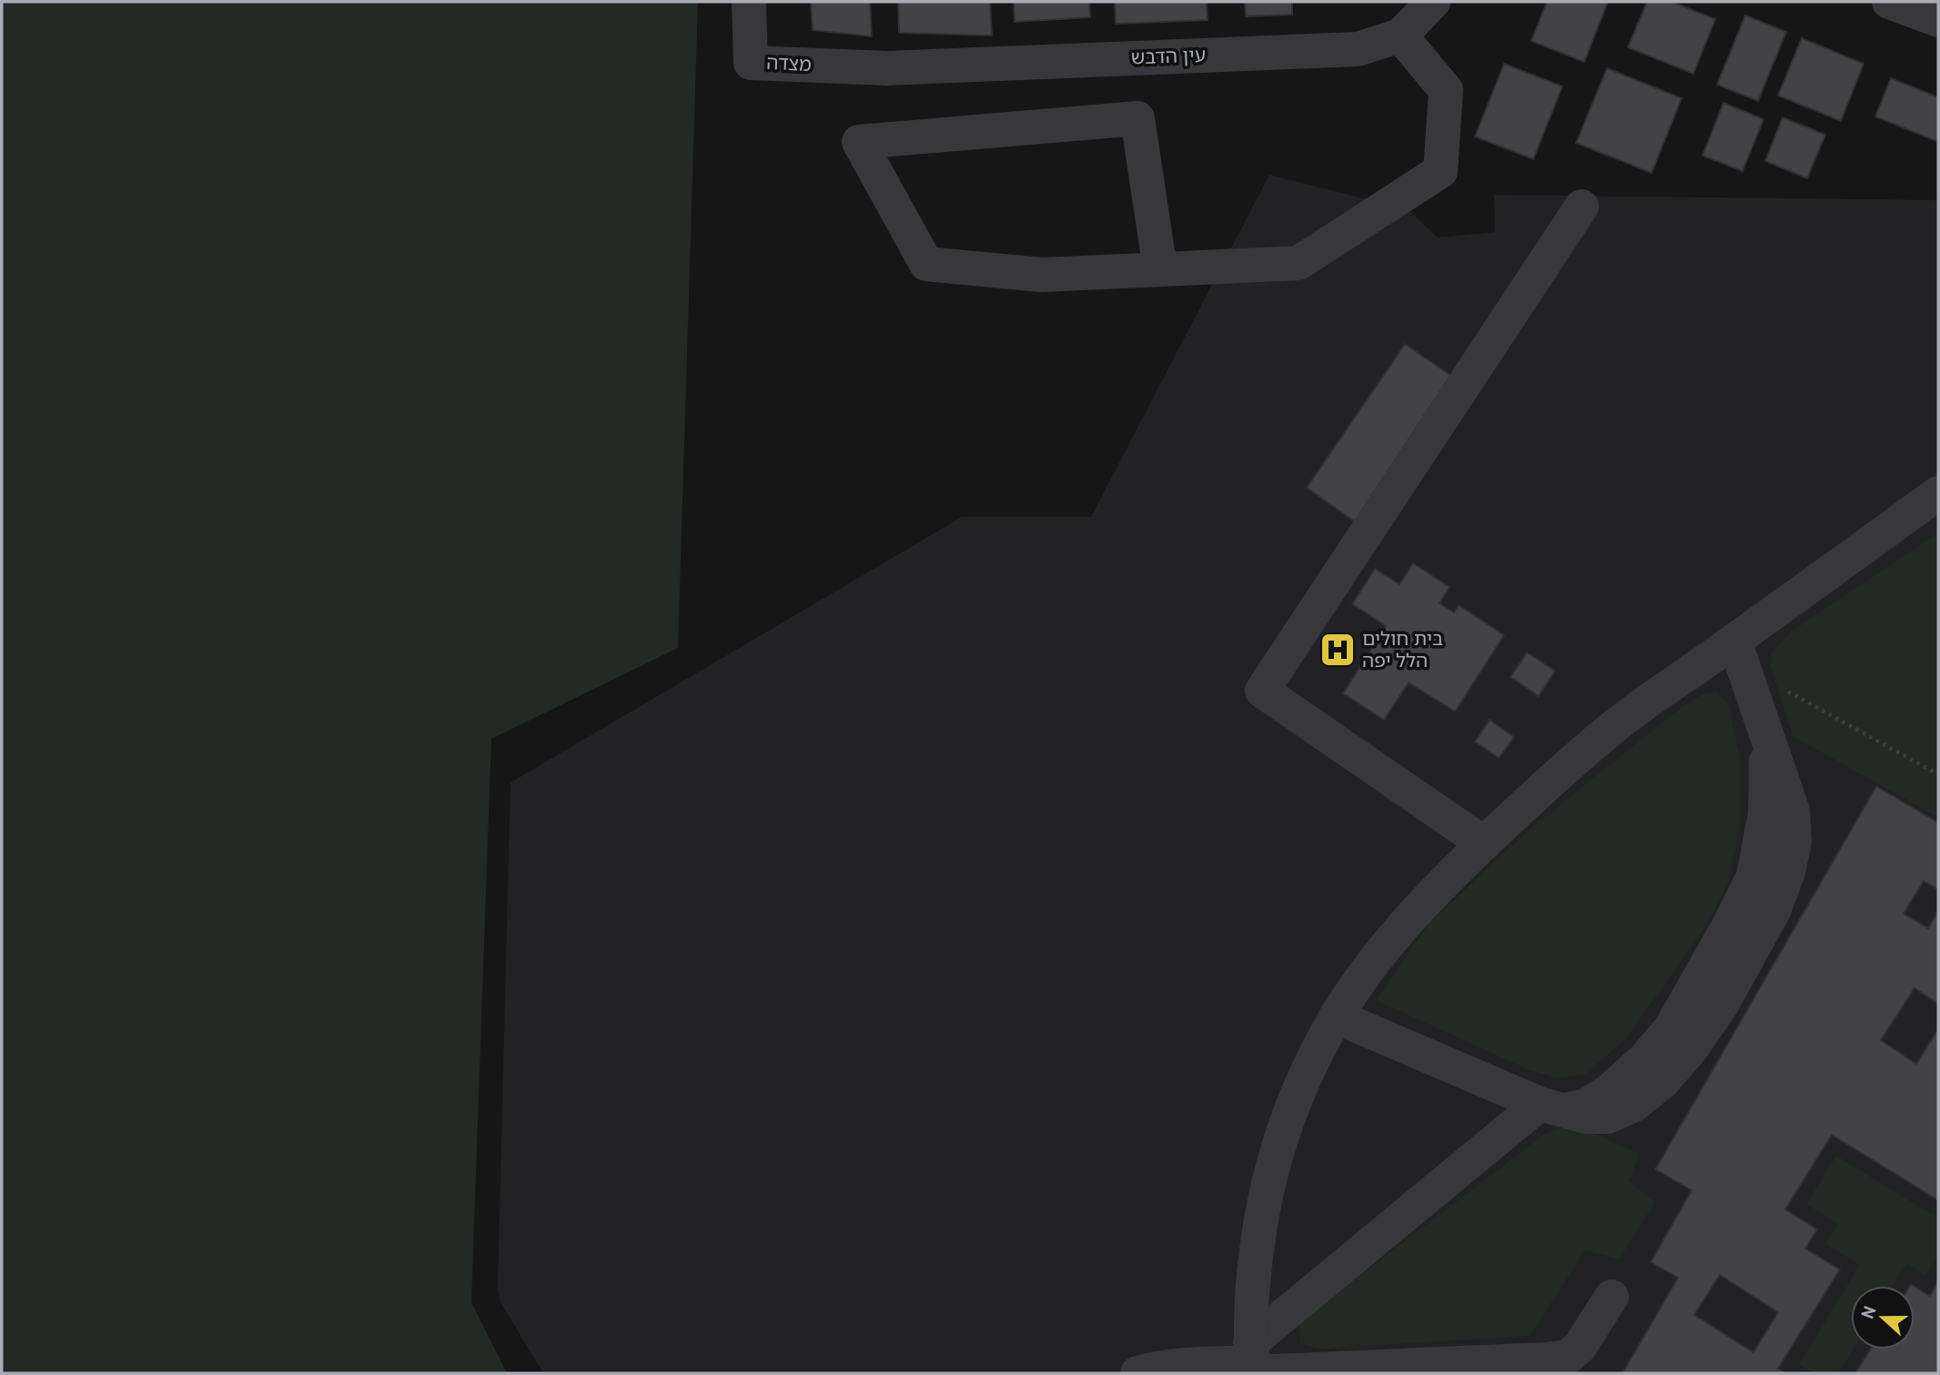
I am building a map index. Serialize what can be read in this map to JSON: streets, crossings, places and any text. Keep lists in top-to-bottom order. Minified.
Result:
{"streets":{"street":["עין הדבש","מצדה"]},"crossings":[["עין הדבש","מצדה"]],"places":{"hospital":["בית חולים הלל יפה"]},"north":"left"}
